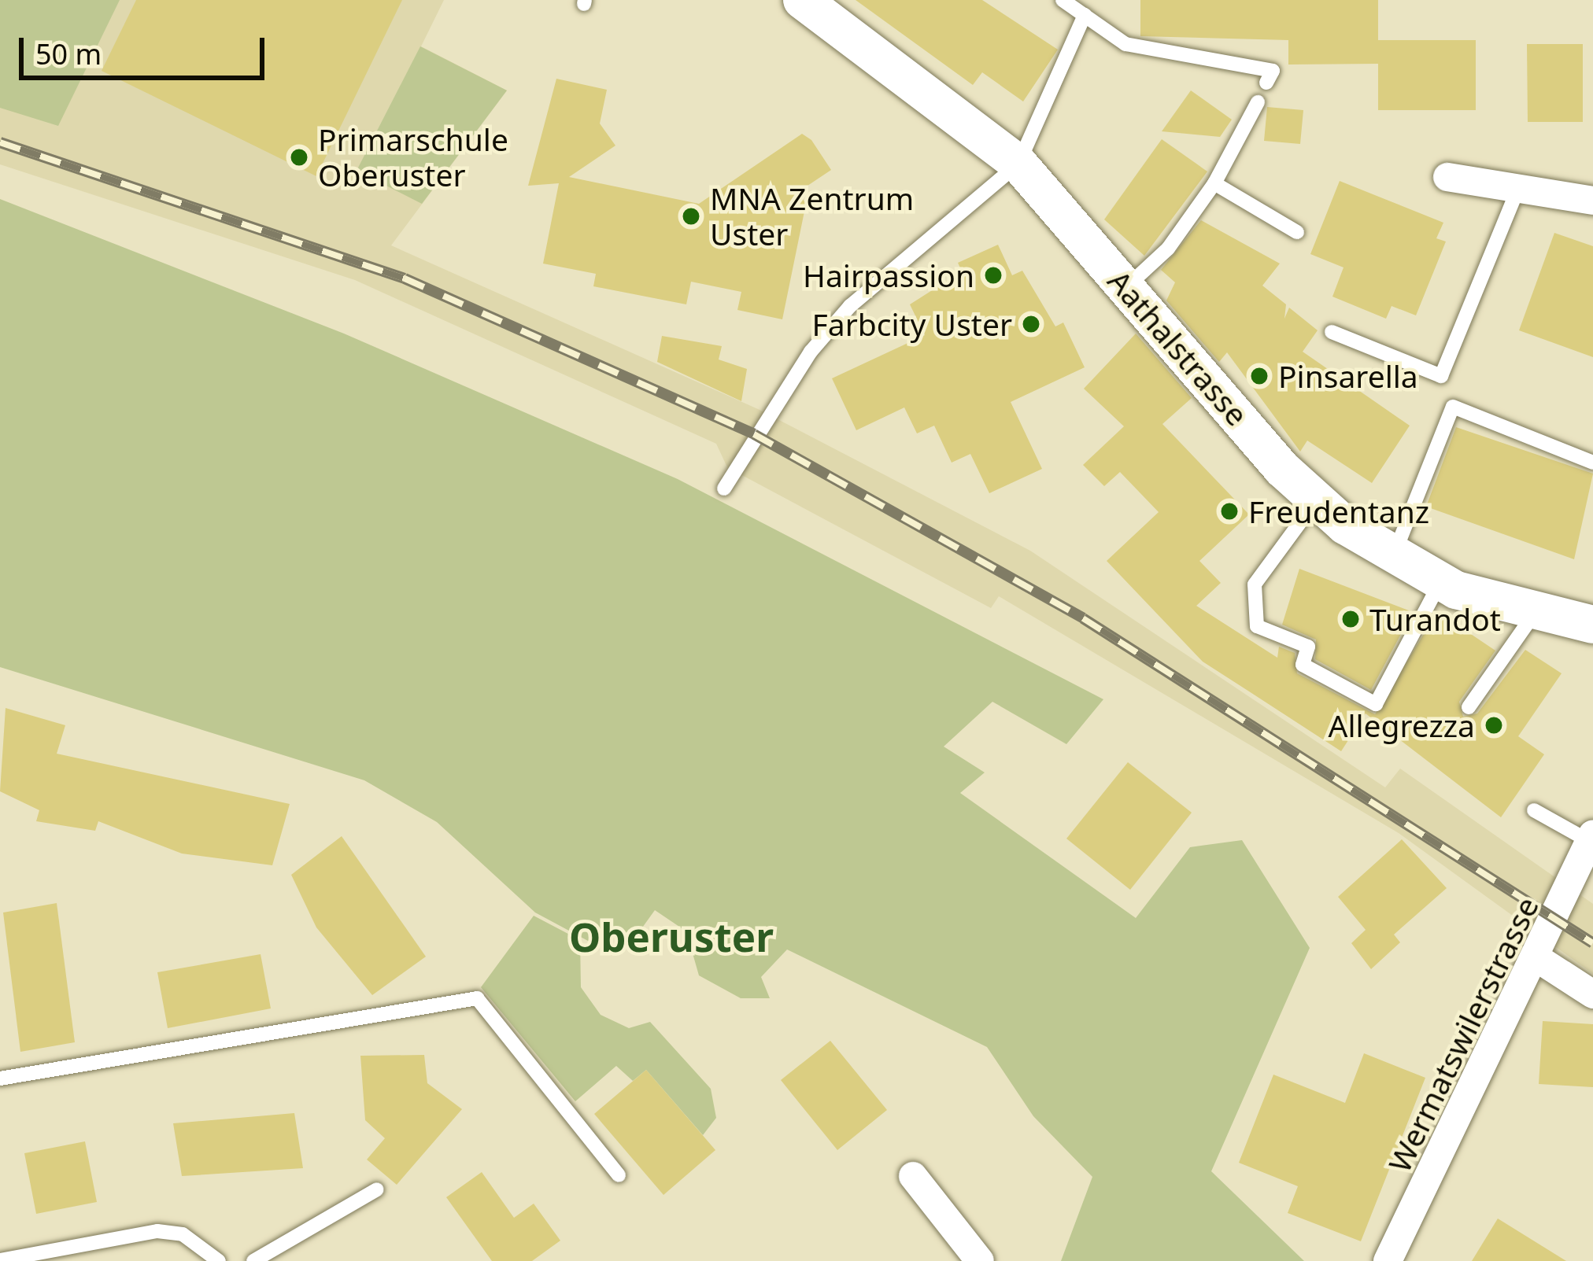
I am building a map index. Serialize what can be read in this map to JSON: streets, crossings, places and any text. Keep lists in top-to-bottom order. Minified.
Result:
{"streets":{"main road":["Aathalstrasse"],"street":["Wermatswilerstrasse"]},"districts":["Oberuster"],"places":["Primarschule Oberuster","MNA Zentrum Uster","Hairpassion","Farbcity Uster","Pinsarella","Freudentanz","Turandot","Allegrezza"],"scale_bar":"50 m"}
